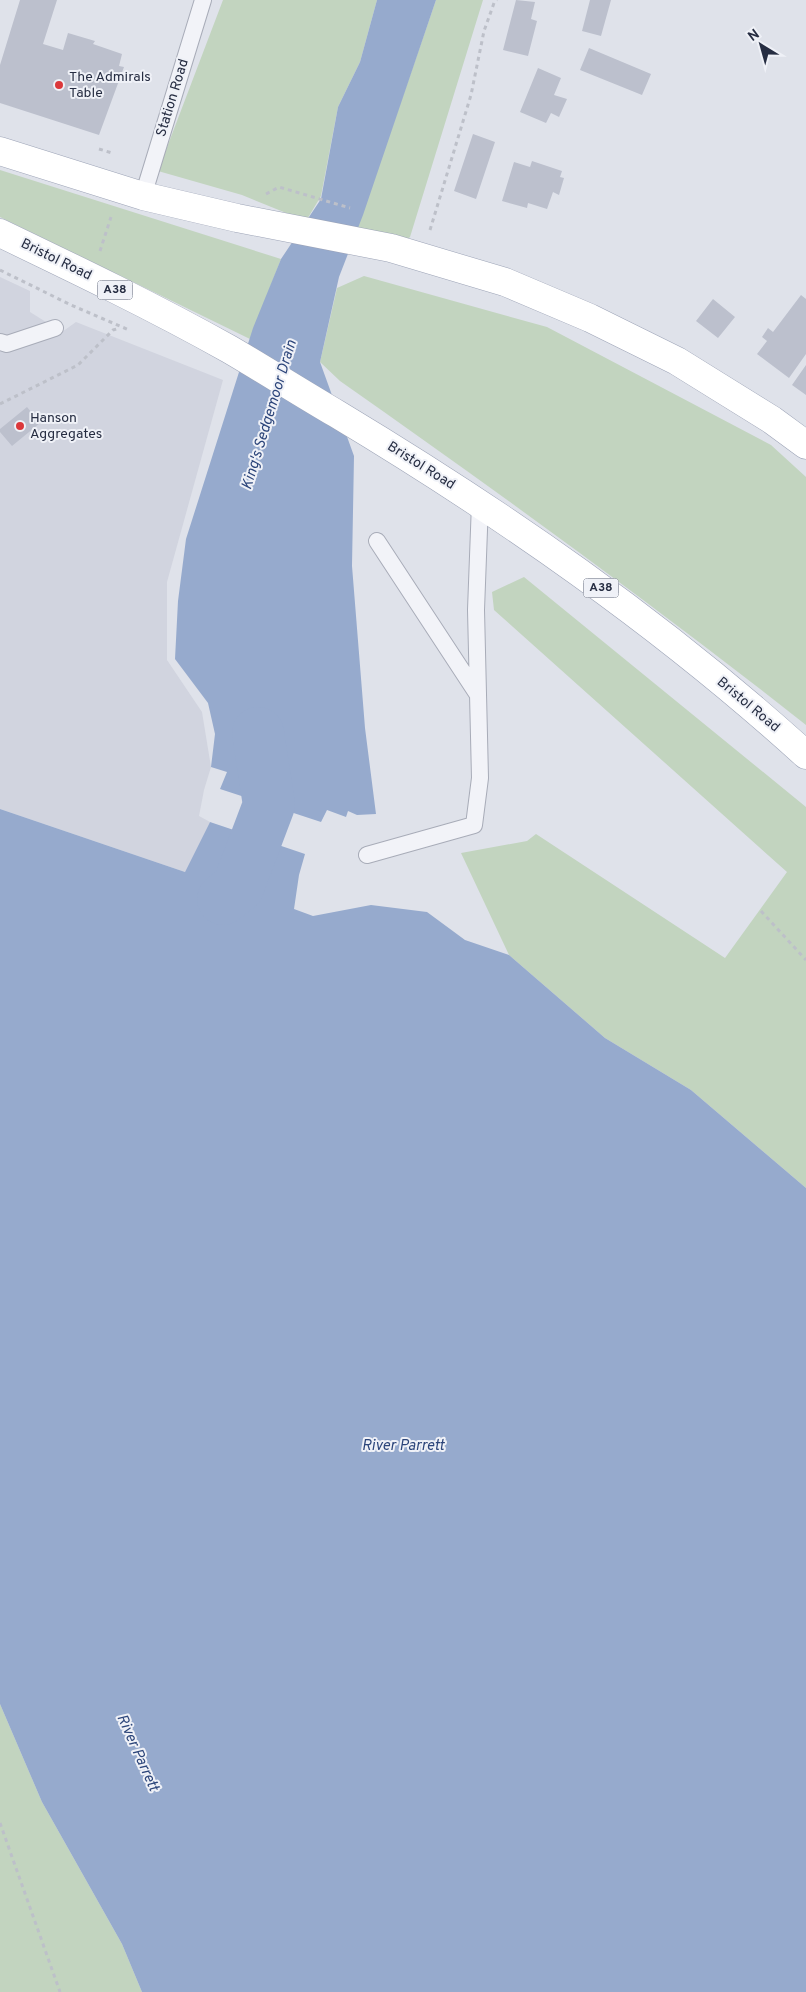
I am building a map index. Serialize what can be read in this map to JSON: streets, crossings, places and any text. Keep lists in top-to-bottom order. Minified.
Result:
{"streets":{"main road":["Bristol Road","A38"],"lane":["Station Road"]},"water":["King's Sedgemoor Drain","River Parrett"],"places":["The Admirals Table","Hanson Aggregates"],"north":"top left"}
